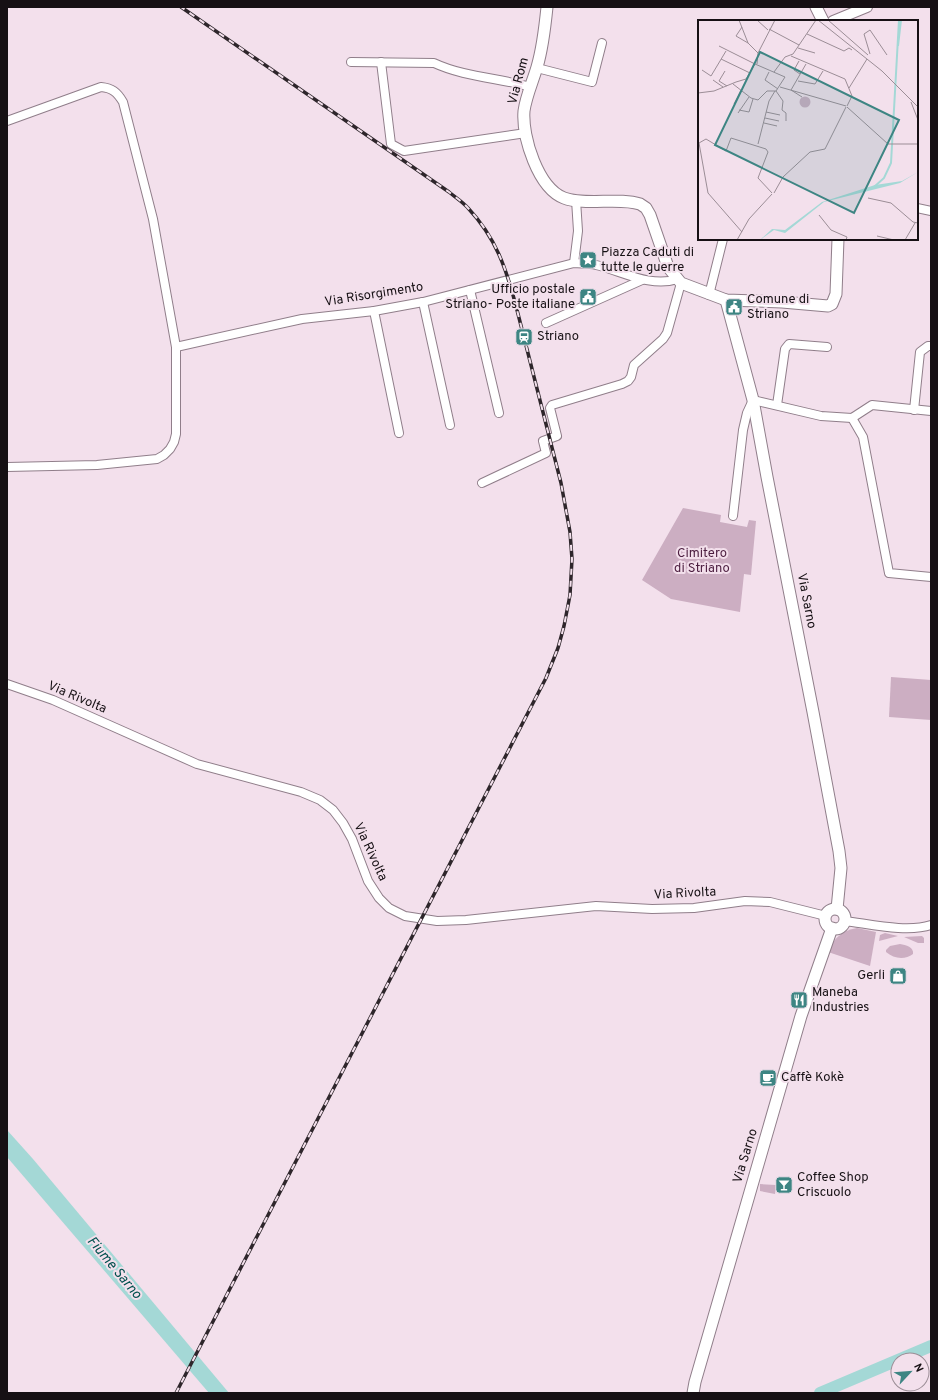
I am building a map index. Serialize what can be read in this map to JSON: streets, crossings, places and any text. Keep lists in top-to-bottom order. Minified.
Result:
{"streets":{"main road":["Via Rom","Via Risorgimento","Via Sarno"],"street":["Via Rivolta"]},"crossings":[["Via Rom","Via Risorgimento"],["Via Risorgimento","Via Sarno"],["Via Sarno","Via Rivolta"]],"water":["Fiume Sarno"],"parks":["Cimitero di Striano"],"places":{"place":["Piazza Caduti di tutte le guerre"],"public building":["Ufficio postale Striano- Poste italiane","Comune di Striano"],"station":["Striano"],"shop":["Gerli"],"restaurant":["Maneba Industries"],"cafe":["Caffè Kokè"],"bar":["Coffee Shop Criscuolo"]},"north":"top right"}
